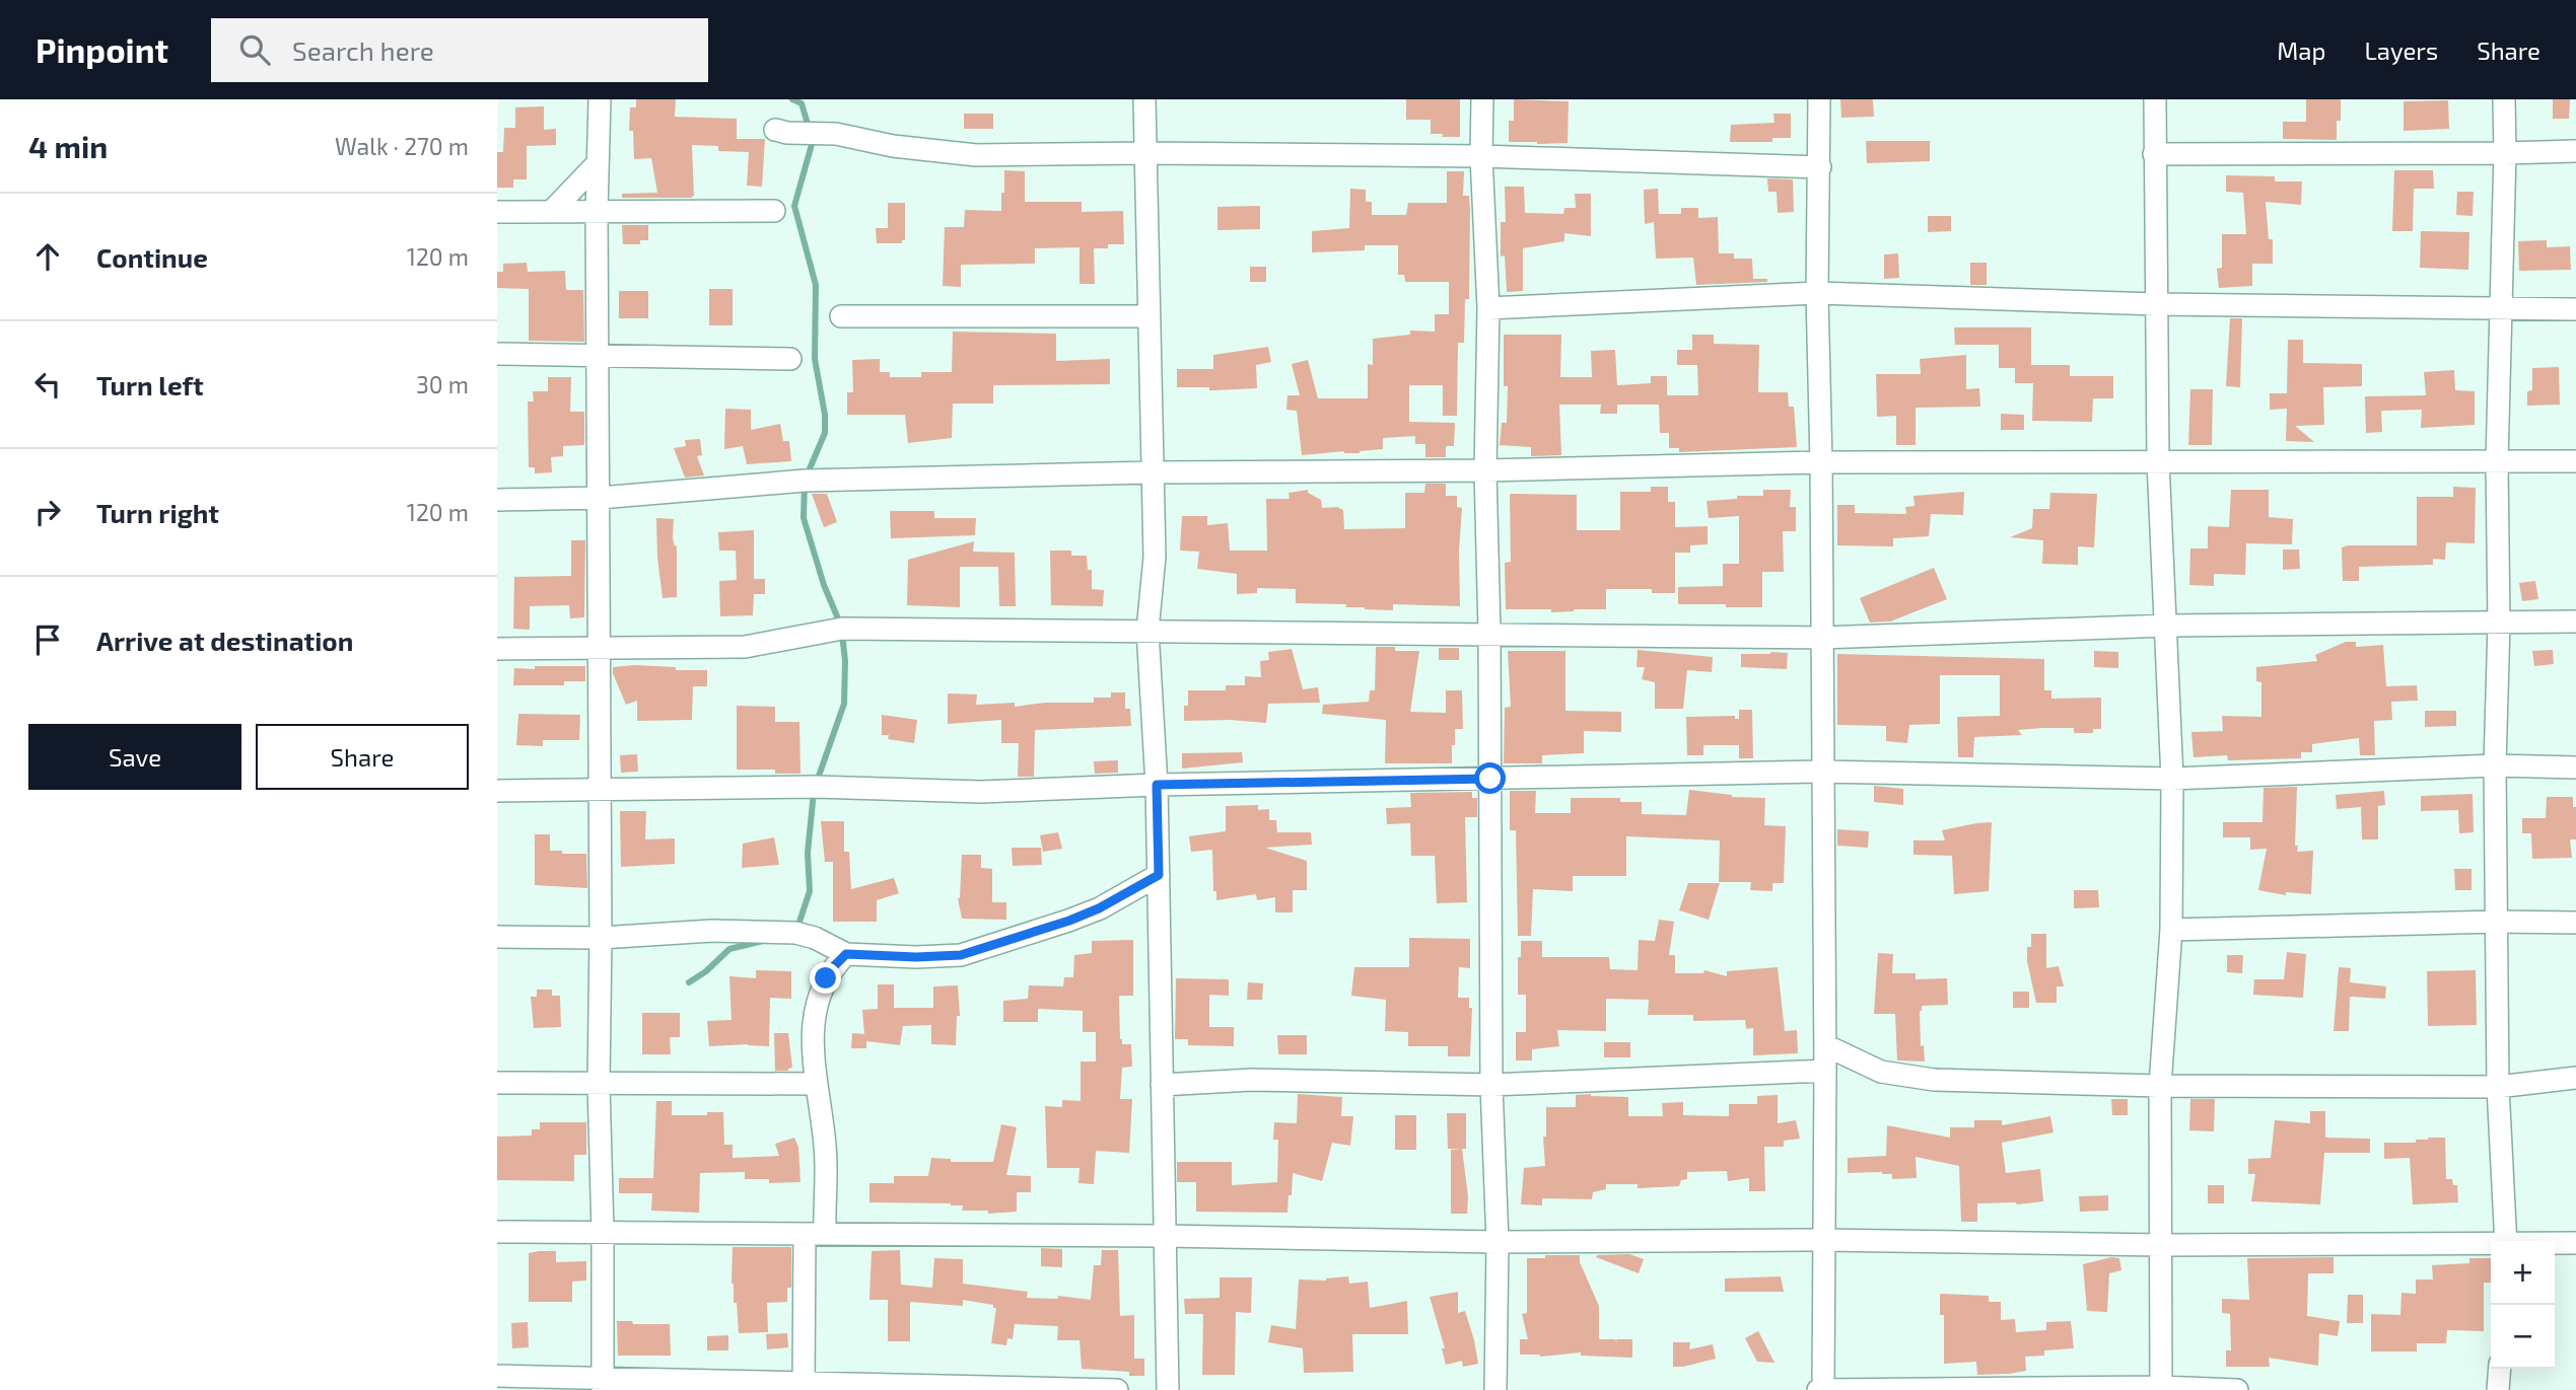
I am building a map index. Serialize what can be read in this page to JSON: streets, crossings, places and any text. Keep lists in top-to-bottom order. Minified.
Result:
{"page":{"header":"Pinpoint","search":"Search here","nav":["Map","Layers","Share"],"heading":["4 min","Walk · 270 m"],"list":[["Continue","120 m"],["Turn left","30 m"],["Turn right","120 m"],"Arrive at destination"],"buttons":["Save","Share"],"map_buttons":["+","−"]}}
